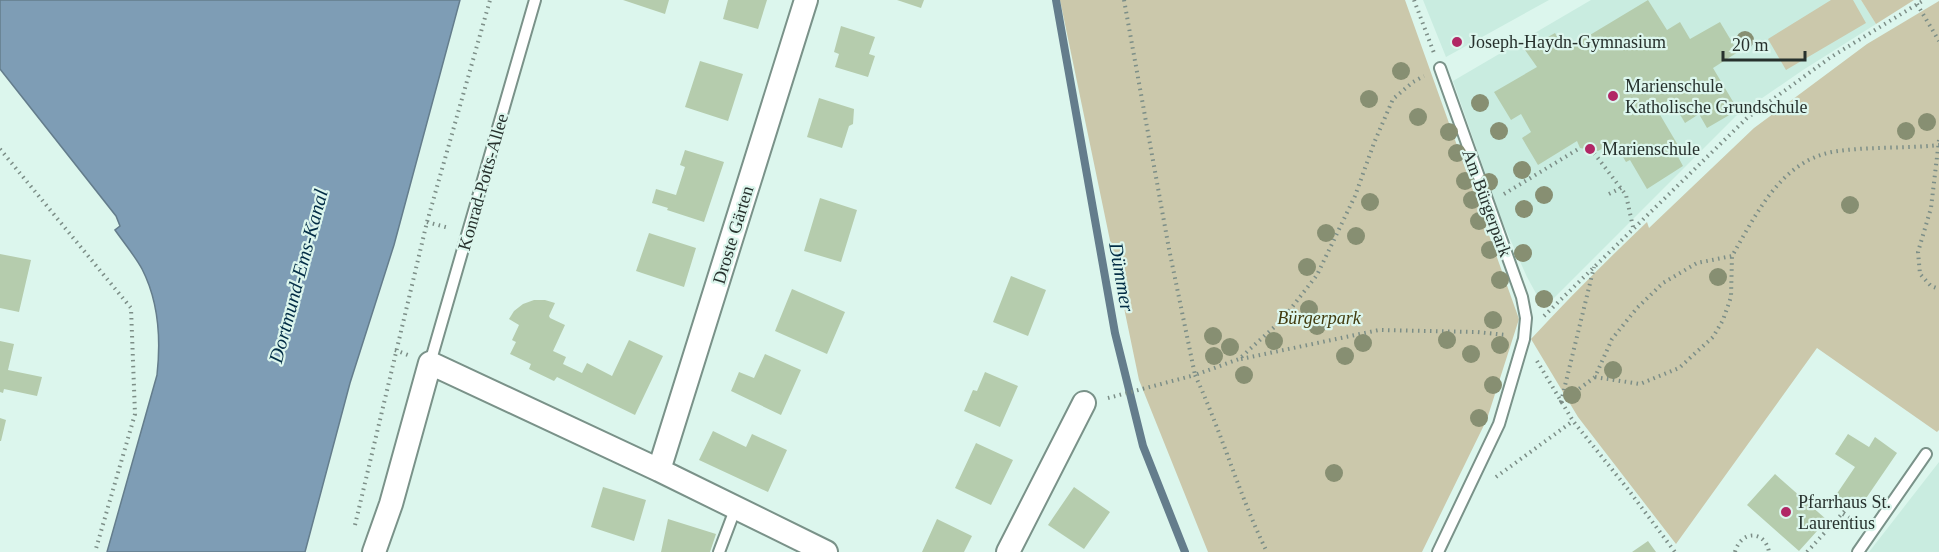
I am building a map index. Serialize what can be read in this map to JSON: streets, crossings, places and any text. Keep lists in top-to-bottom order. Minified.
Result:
{"streets":{"street":["Droste Gärten"],"lane":["Konrad-Potts-Allee","Am Bürgerpark"]},"water":["Dortmund-Ems-Kanal","Dümmer"],"parks":["Bürgerpark"],"places":["Joseph-Haydn-Gymnasium","Marienschule Katholische Grundschule","Marienschule","Pfarrhaus St. Laurentius"],"scale_bar":"20 m"}
